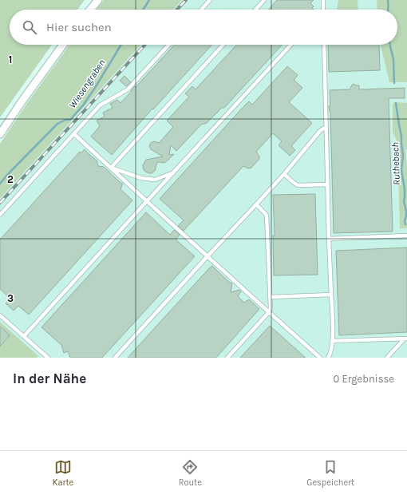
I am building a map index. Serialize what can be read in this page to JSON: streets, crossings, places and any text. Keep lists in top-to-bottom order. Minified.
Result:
{"water":["Wiesengraben","Ruthebach"],"page":{"search":"Hier suchen","heading":["In der Nähe","0 Ergebnisse"],"nav":["Karte","Route","Gespeichert"]},"grid":{"rows":["1","2","3"]}}
